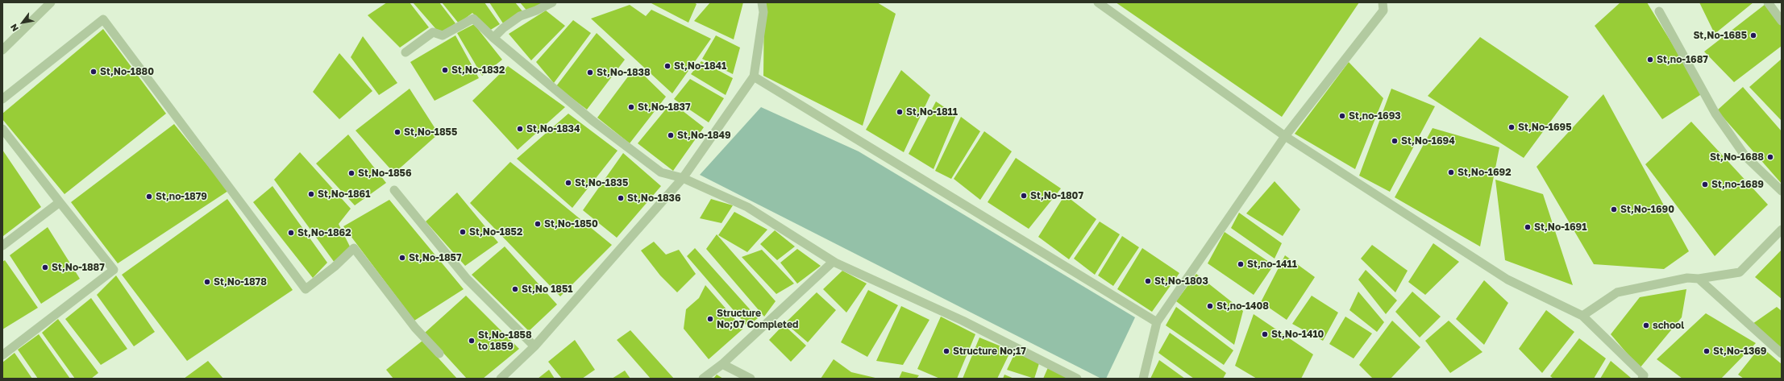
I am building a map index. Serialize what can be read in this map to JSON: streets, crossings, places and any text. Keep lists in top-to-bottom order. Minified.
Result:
{"places":["St,No-1685","St,no-1687","St,No-1841","St,No-1832","St,No-1880","St,No-1838","St,No-1837","St,No-1811","St,no-1693","St,No-1695","St,No-1834","St,No-1855","St,No-1849","St,No-1694","St,No-1688","St,No-1692","St,No-1856","St,No-1835","St,no-1689","St,No-1861","St,No-1807","St,no-1879","St,No-1836","St,No-1690","St,No-1850","St,No-1691","St,No-1852","St,No-1862","St,No-1857","St,no-1411","St,No-1887","St,No-1803","St,No-1878","St,No 1851","St,no-1408","Structure No;07 Completed","school","St,No-1410","St,No-1858 to 1859","Structure No;17","St,No-1369"],"north":"bottom left"}
